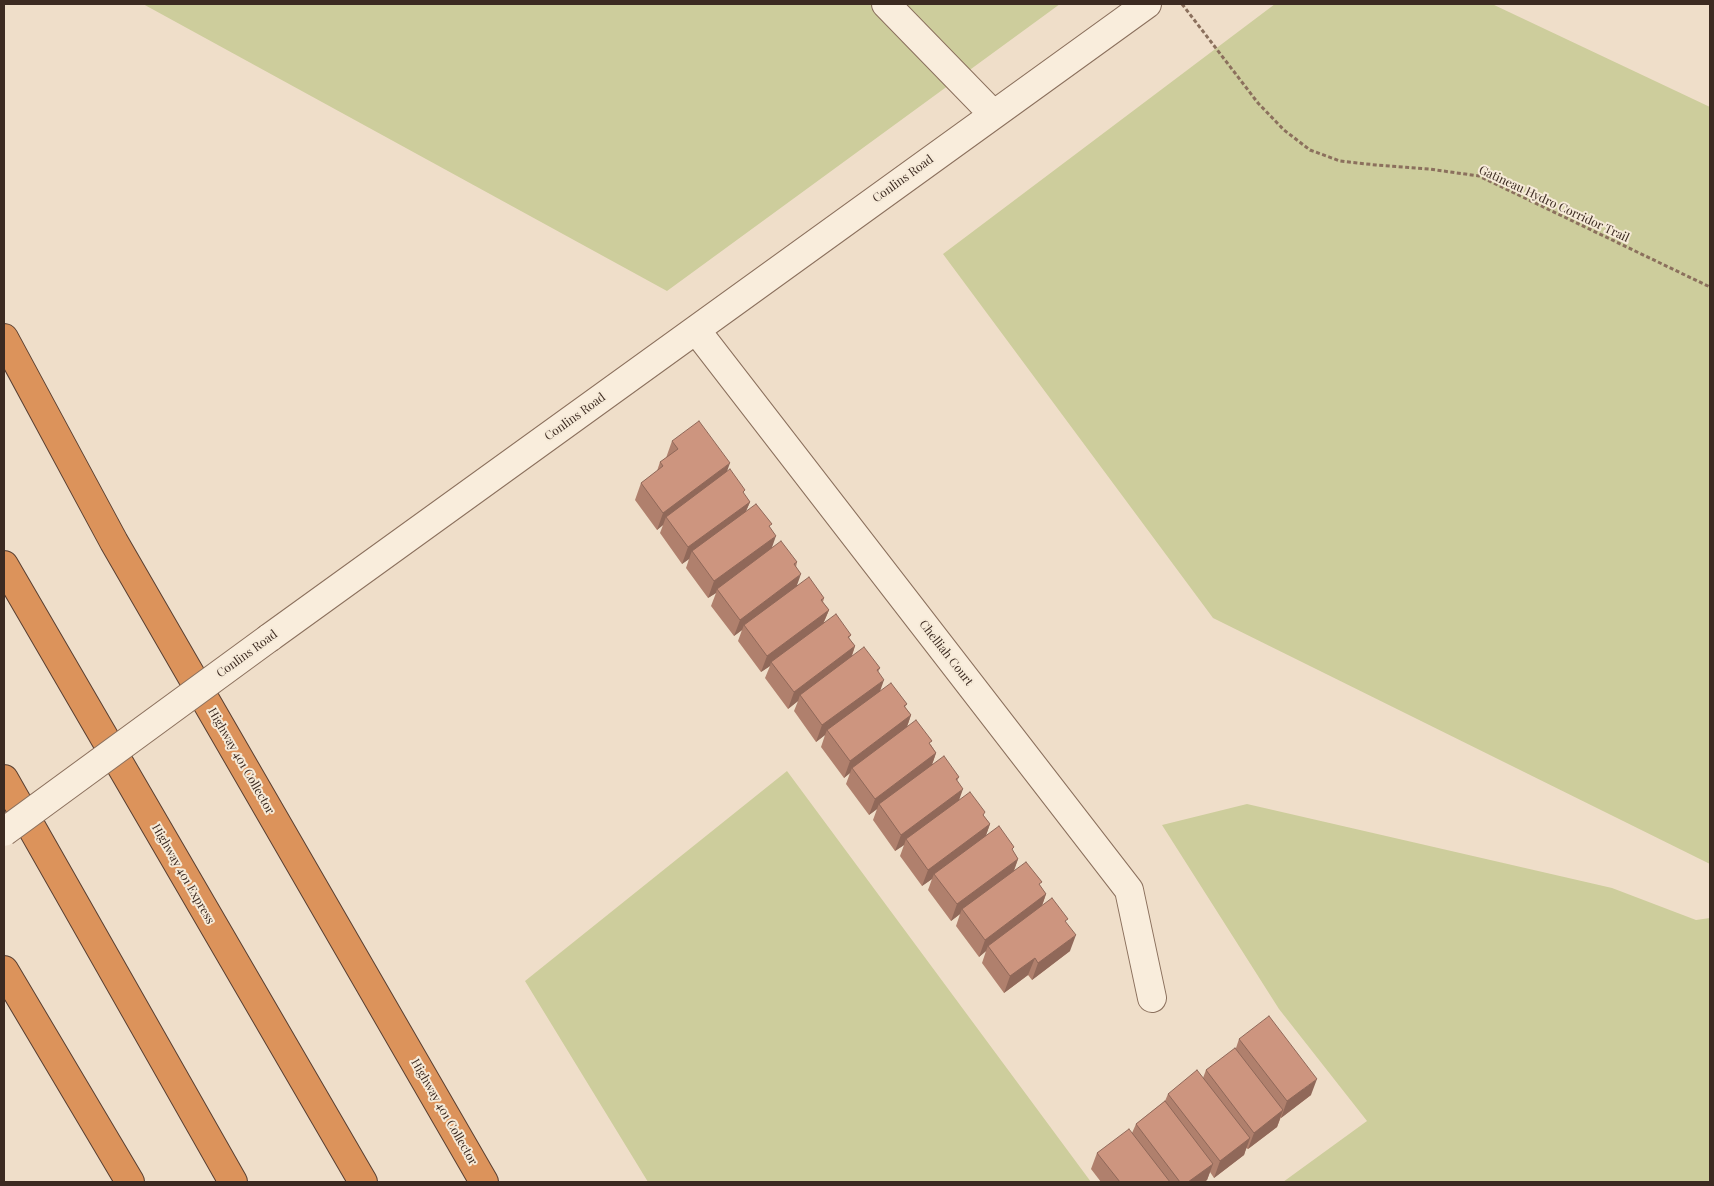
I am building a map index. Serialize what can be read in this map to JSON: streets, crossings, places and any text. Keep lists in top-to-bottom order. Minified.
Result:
{"streets":{"highway":["Highway 401 Collector","Highway 401 Express"],"street":["Conlins Road","Chelliah Court"],"path":["Gatineau Hydro Corridor Trail"]},"crossings":[["Conlins Road","Chelliah Court"]]}
